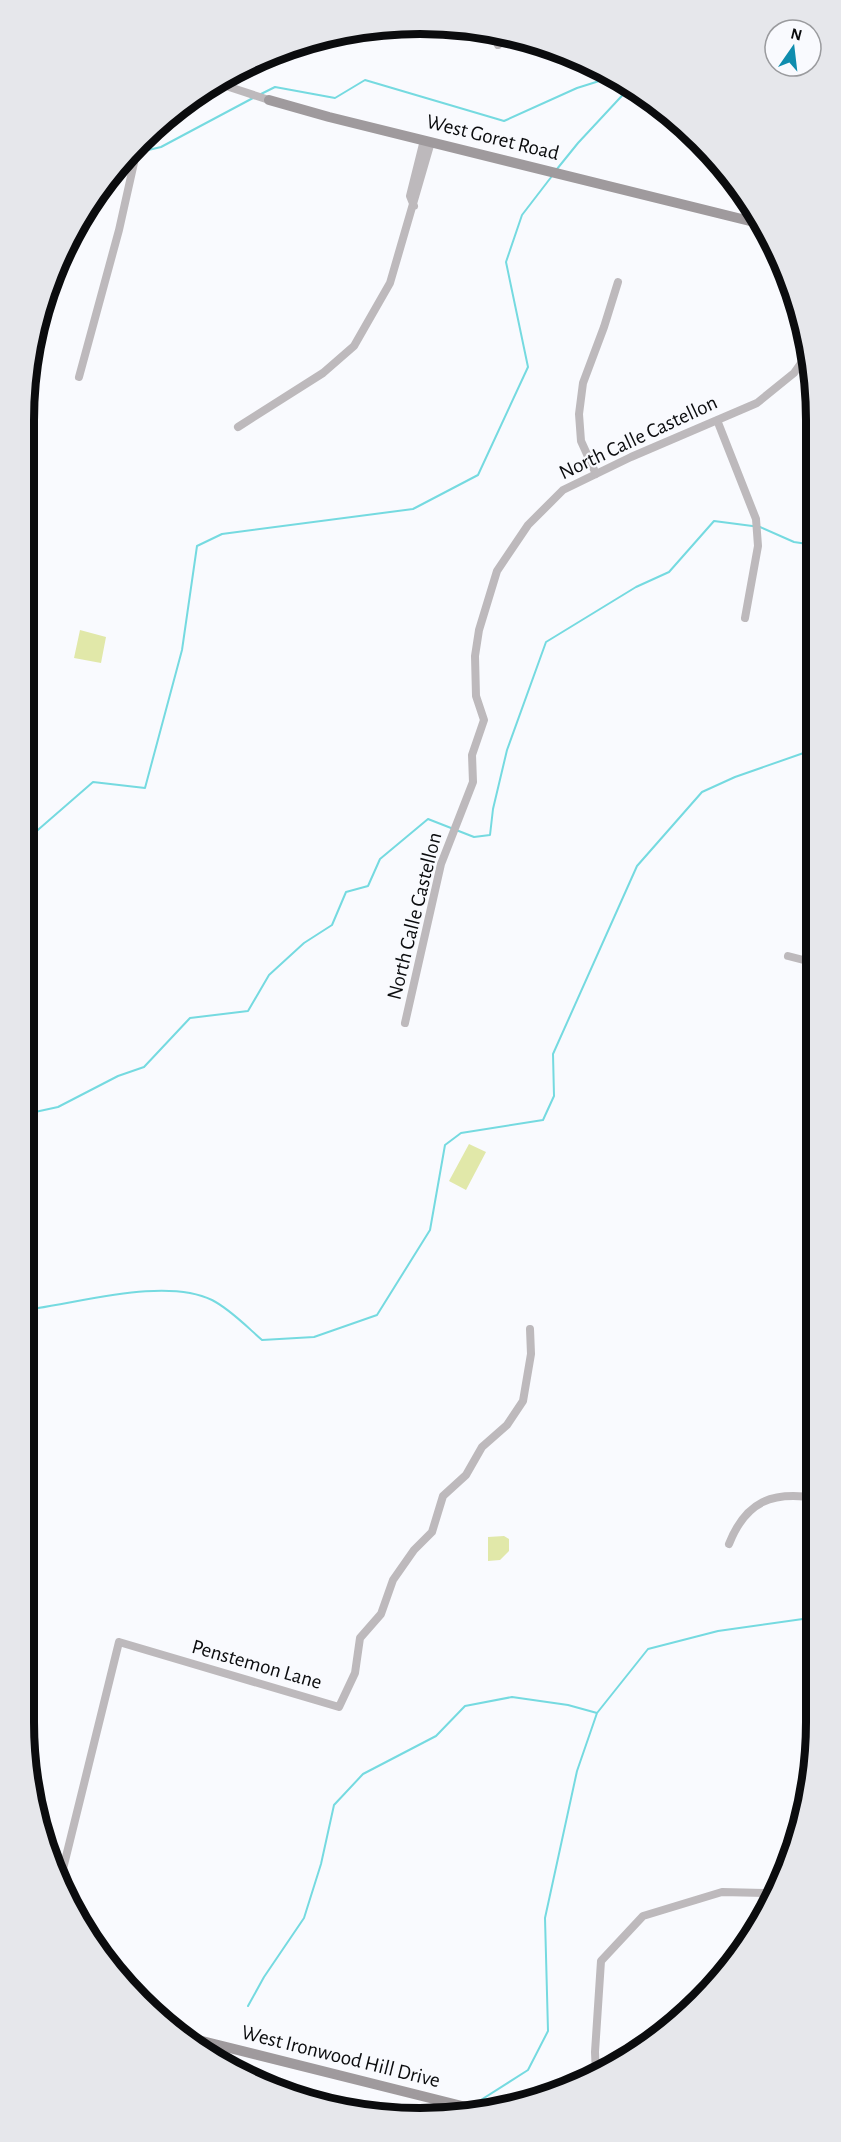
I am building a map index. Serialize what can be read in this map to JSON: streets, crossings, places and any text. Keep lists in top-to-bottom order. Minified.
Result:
{"streets":{"street":["West Goret Road","North Calle Castellon","Penstemon Lane","West Ironwood Hill Drive"]},"north":"top"}
